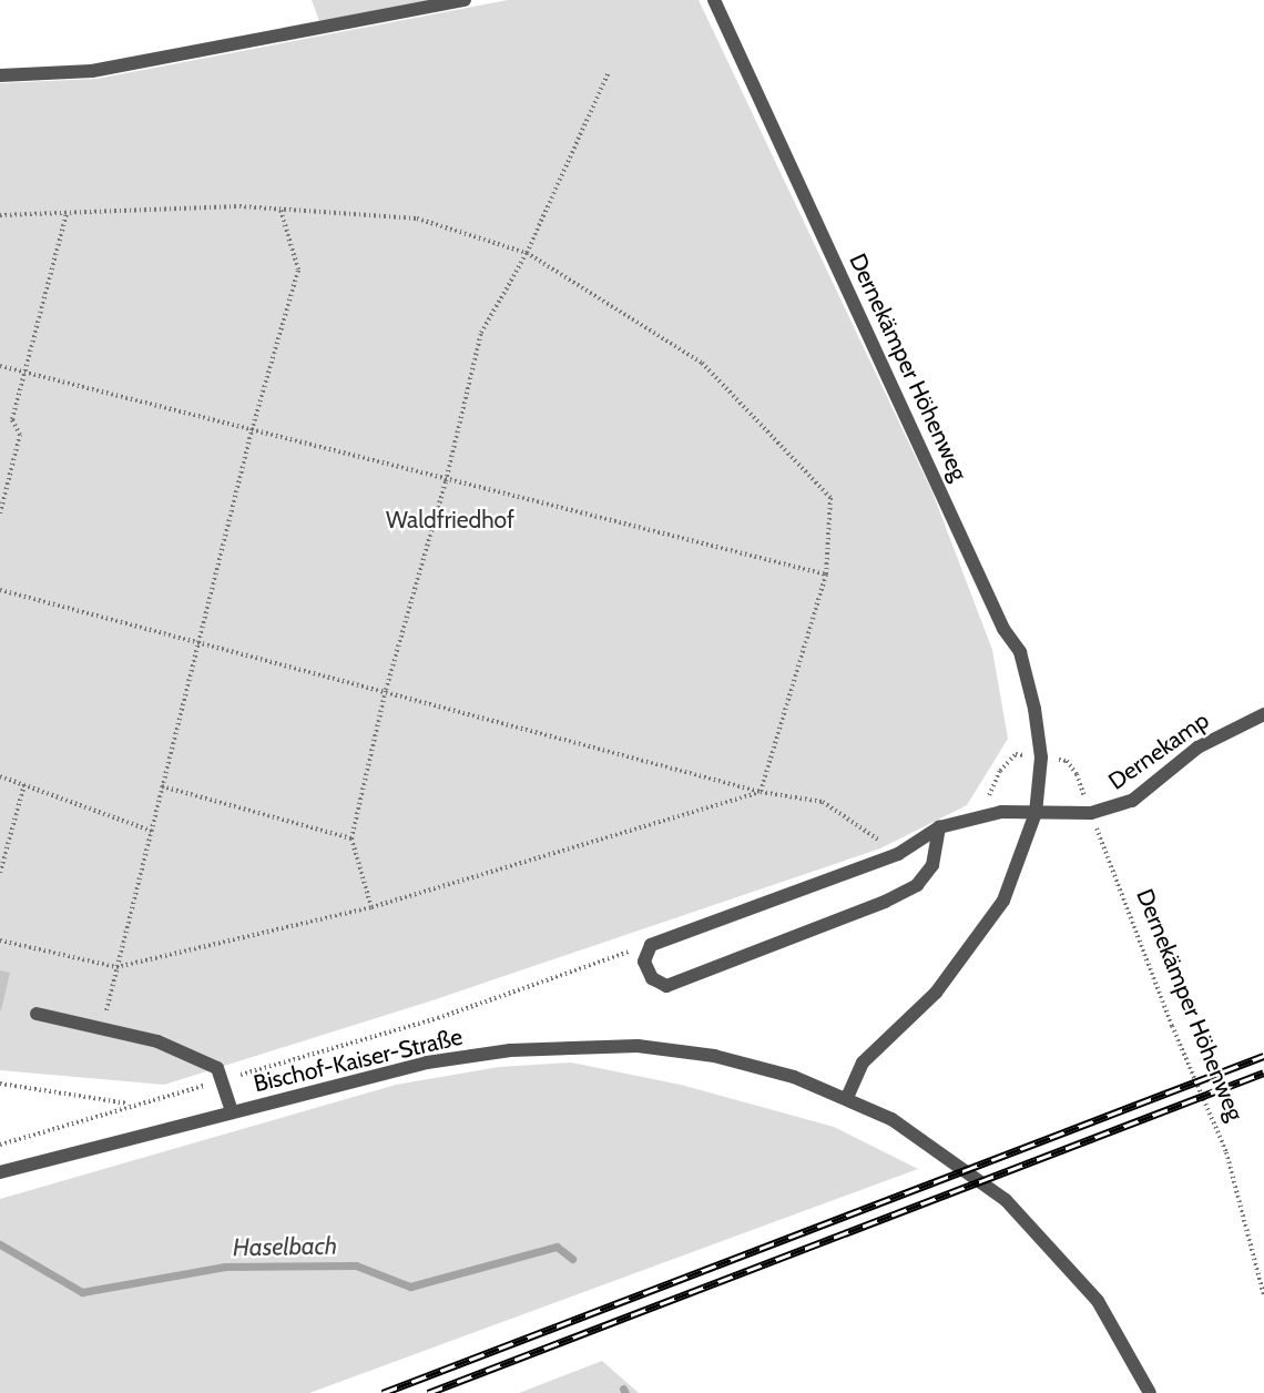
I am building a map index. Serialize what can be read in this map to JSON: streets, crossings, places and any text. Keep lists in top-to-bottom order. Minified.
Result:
{"streets":{"street":["Dernekämper Höhenweg","Dernekamp","Bischof-Kaiser-Straße"]},"crossings":[["Dernekämper Höhenweg","Dernekamp"],["Dernekämper Höhenweg","Bischof-Kaiser-Straße"]],"water":["Haselbach"],"parks":["Waldfriedhof"]}
